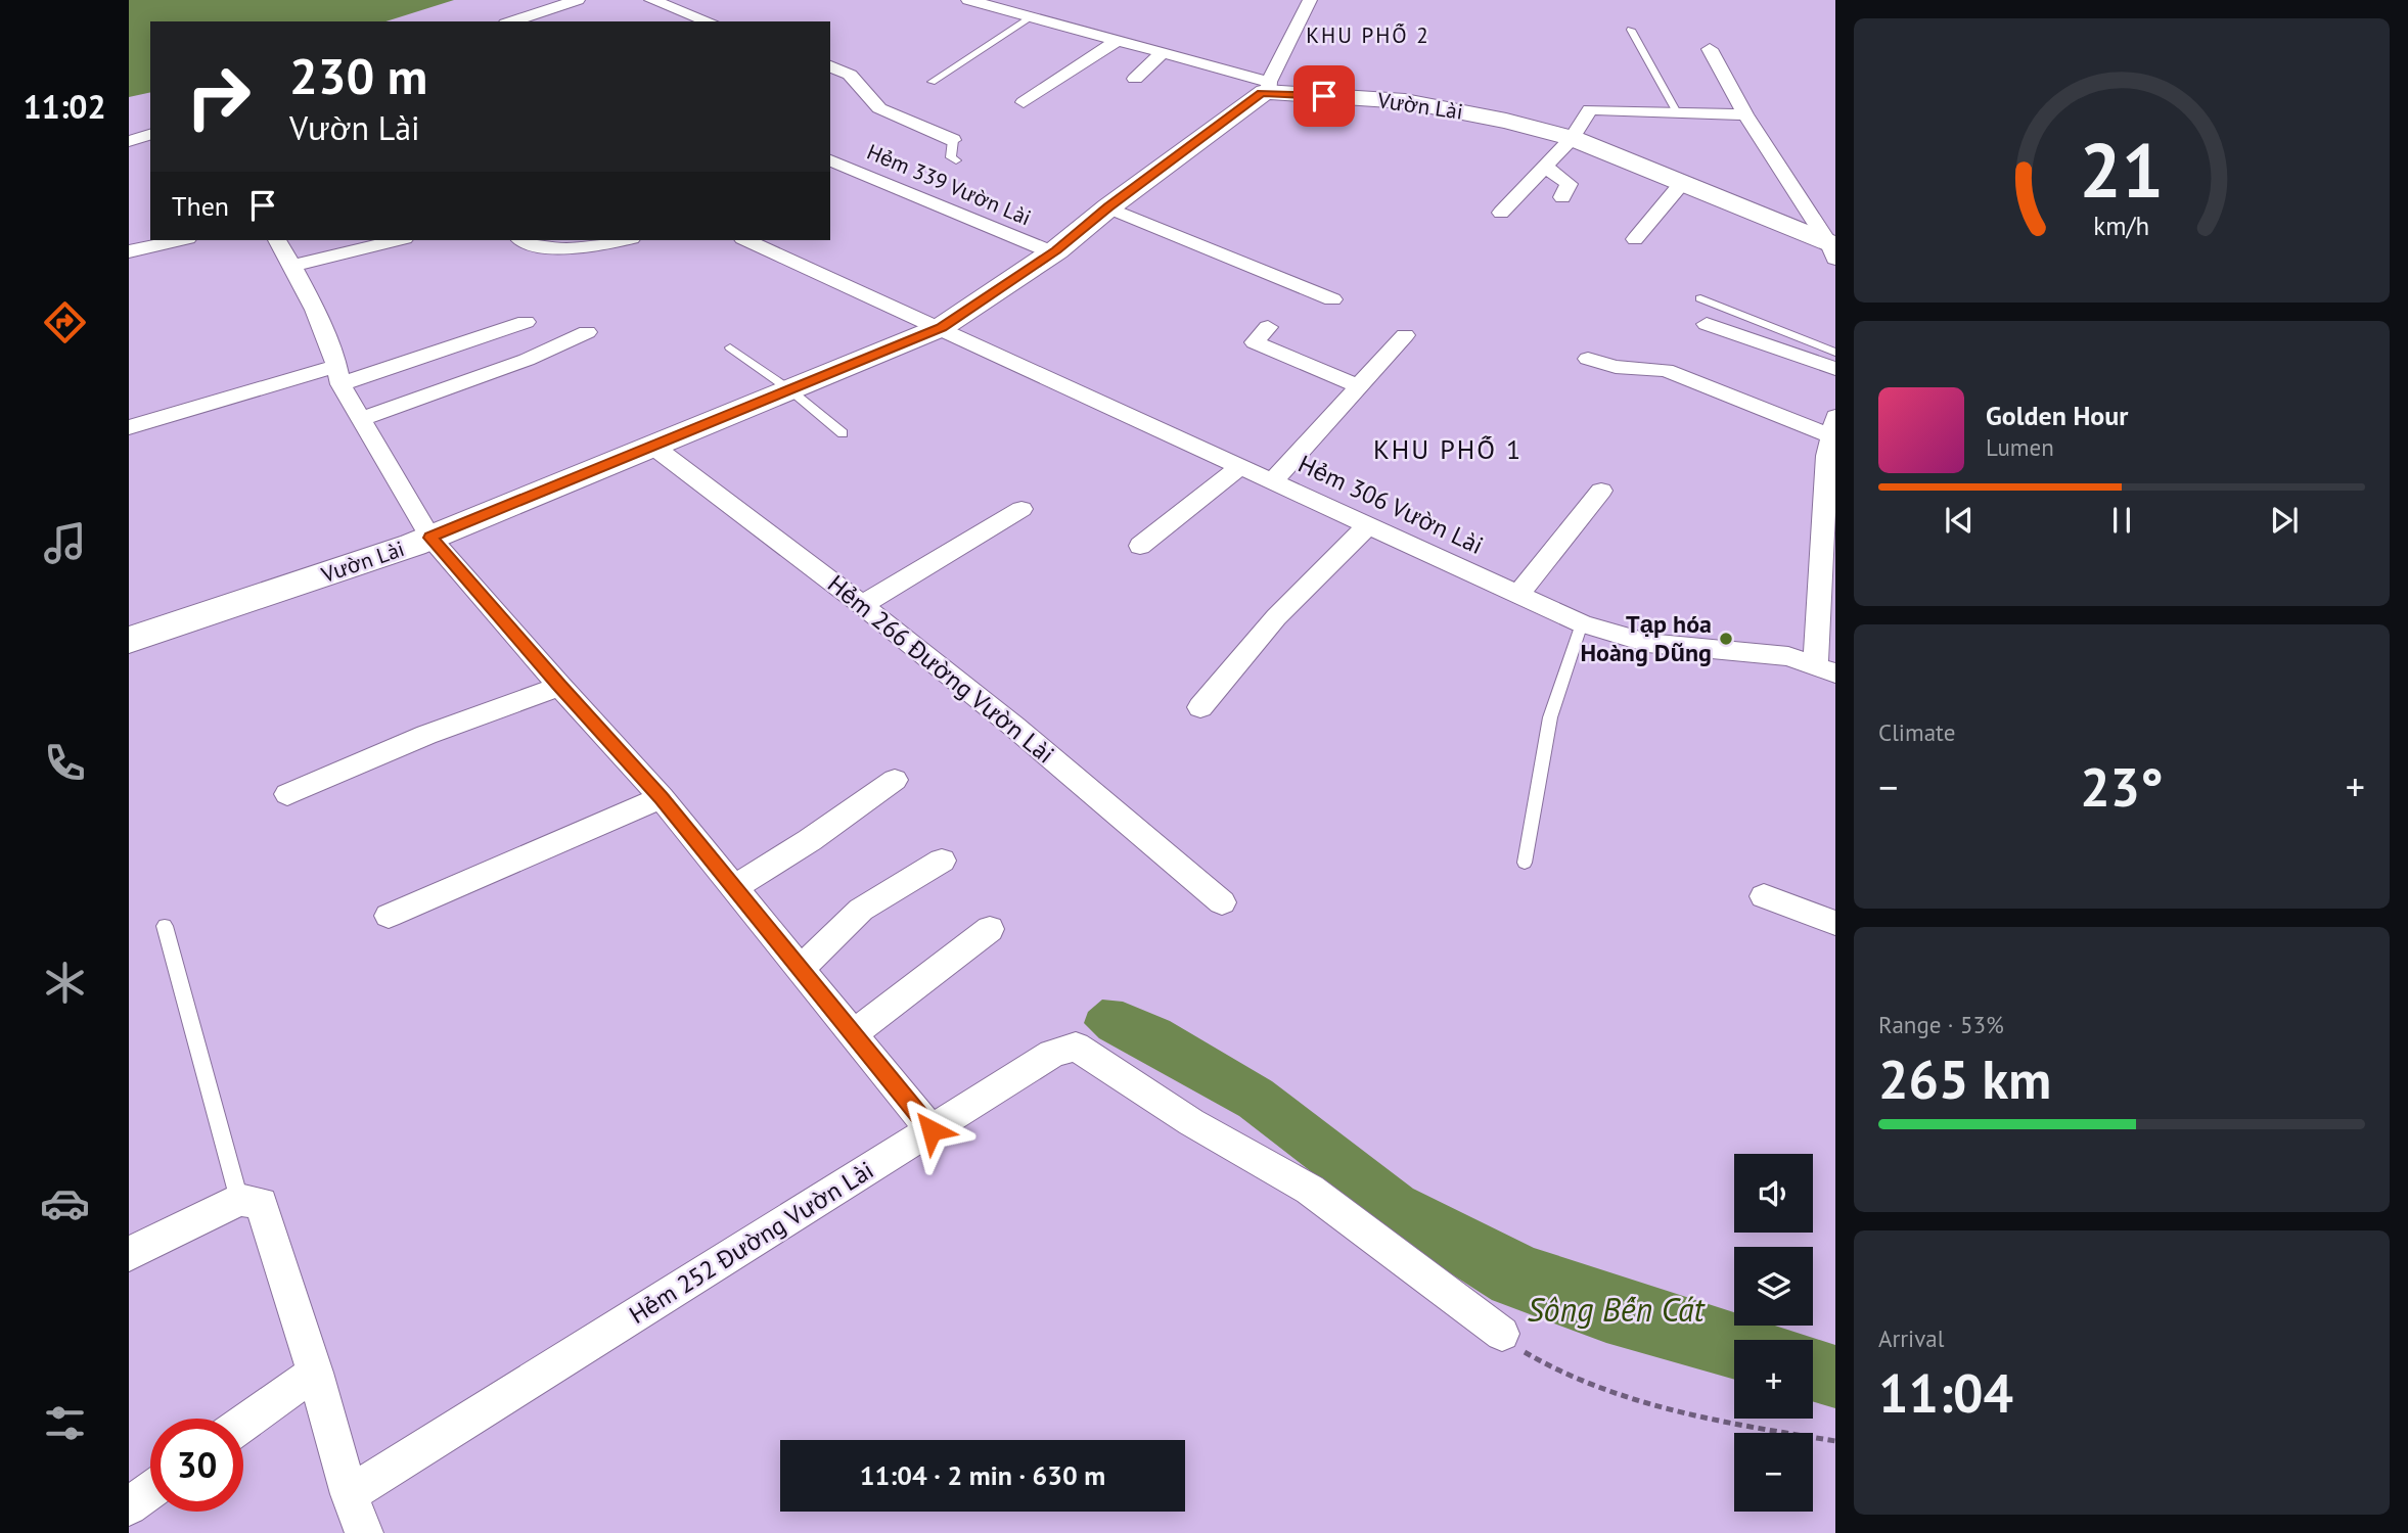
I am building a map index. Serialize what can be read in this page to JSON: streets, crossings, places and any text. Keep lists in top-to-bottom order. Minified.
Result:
{"streets":{"main road":["Vườn Lài"],"street":["Hẻm 339 Vườn Lài","Hẻm 306 Vườn Lài","Hẻm 266 Đường Vườn Lài","Hẻm 252 Đường Vườn Lài"]},"crossings":[["Vườn Lài","Hẻm 339 Vườn Lài"],["Vườn Lài","Hẻm 306 Vườn Lài"],["Vườn Lài","Hẻm 266 Đường Vườn Lài"]],"districts":["KHU PHỐ 2","KHU PHỐ 1"],"water":["Sông Bến Cát"],"places":["Tạp hóa Hoàng Dũng"],"page":{"tabs":"11:02","turn":["230 m","Vườn Lài"],"then":"Then","song":["Golden Hour","Lumen"],"tile":["Climate",["Range · 53%","265 km"],["Arrival","11:04"]],"heat":["−","23°","+"],"map_buttons":["+","−"],"limit":"30","trip":"11:04 · 2 min · 630 m","gauge":["21","km/h"]}}
